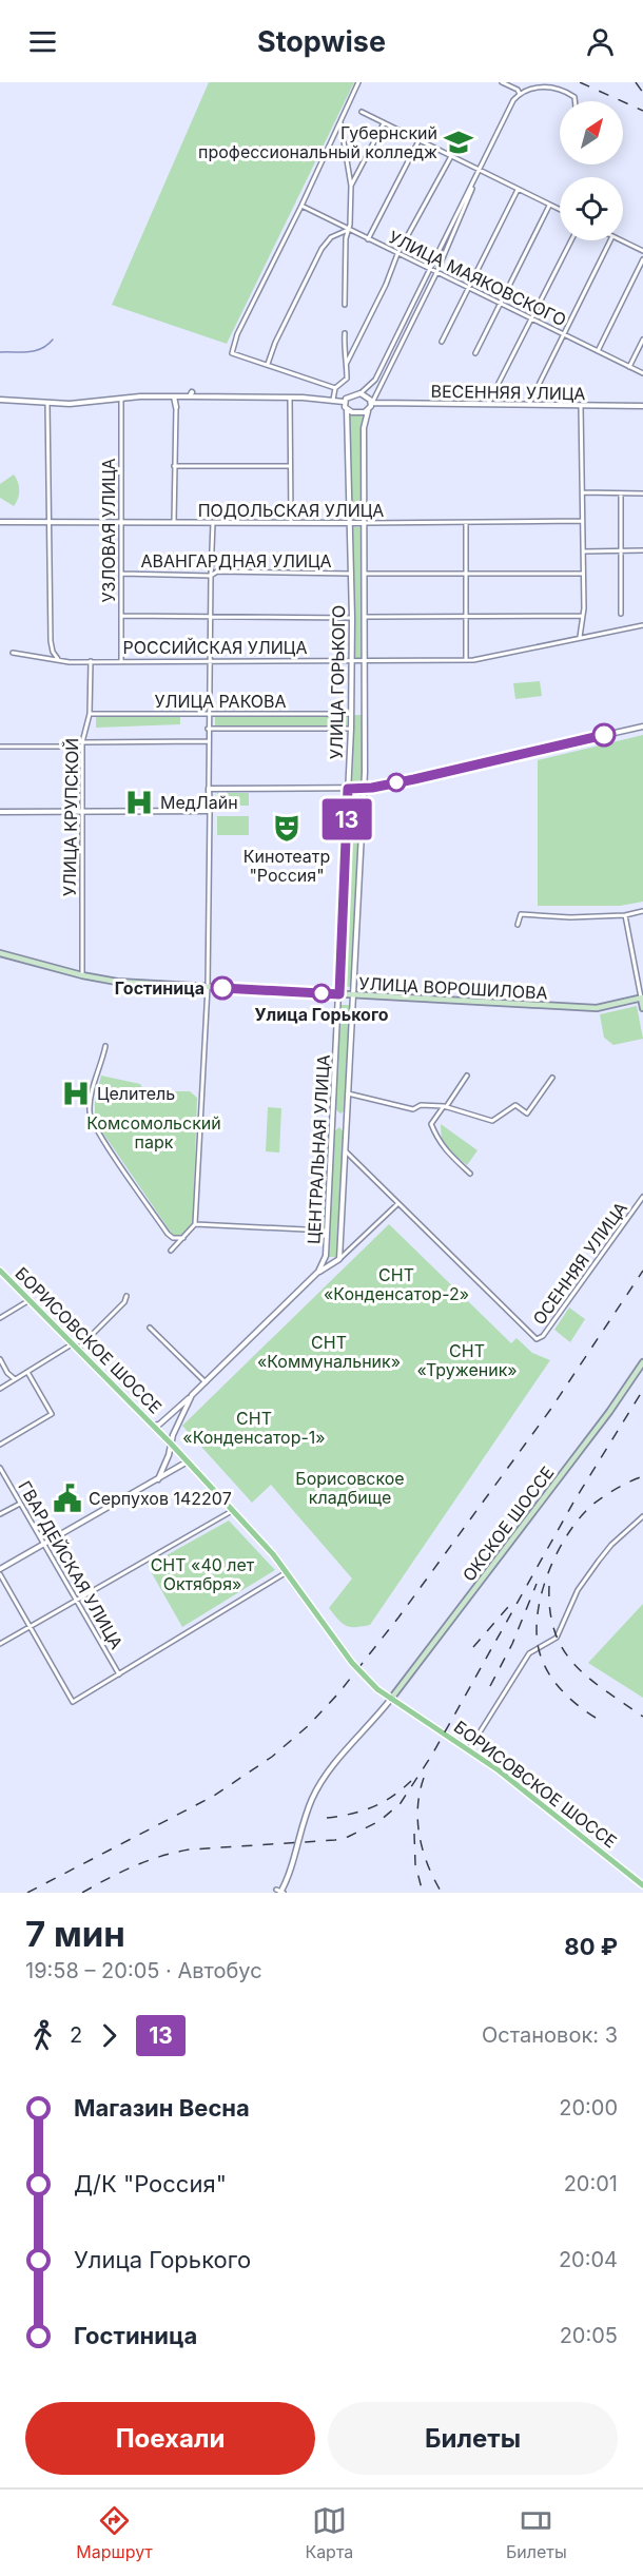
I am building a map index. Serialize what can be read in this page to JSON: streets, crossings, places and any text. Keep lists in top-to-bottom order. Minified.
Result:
{"streets":{"main road":["УЛИЦА ВОРОШИЛОВА","БОРИСОВСКОЕ ШОССЕ","ОКСКОЕ ШОССЕ"],"street":["УЛИЦА МАЯКОВСКОГО","ВЕСЕННЯЯ УЛИЦА","ПОДОЛЬСКАЯ УЛИЦА","УЗЛОВАЯ УЛИЦА","АВАНГАРДНАЯ УЛИЦА","РОССИЙСКАЯ УЛИЦА","УЛИЦА ГОРЬКОГО","УЛИЦА РАКОВА","УЛИЦА КРУПСКОЙ","ЦЕНТРАЛЬНАЯ УЛИЦА","ОСЕННЯЯ УЛИЦА","ГВАРДЕЙСКАЯ УЛИЦА"]},"crossings":[["ВЕСЕННЯЯ УЛИЦА","УЛИЦА ГОРЬКОГО"],["ПОДОЛЬСКАЯ УЛИЦА","УЗЛОВАЯ УЛИЦА"],["ПОДОЛЬСКАЯ УЛИЦА","УЛИЦА ГОРЬКОГО"],["УЗЛОВАЯ УЛИЦА","АВАНГАРДНАЯ УЛИЦА"],["УЗЛОВАЯ УЛИЦА","РОССИЙСКАЯ УЛИЦА"],["АВАНГАРДНАЯ УЛИЦА","УЛИЦА ГОРЬКОГО"],["РОССИЙСКАЯ УЛИЦА","УЛИЦА ГОРЬКОГО"],["РОССИЙСКАЯ УЛИЦА","УЛИЦА КРУПСКОЙ"],["УЛИЦА ГОРЬКОГО","УЛИЦА РАКОВА"],["УЛИЦА ГОРЬКОГО","УЛИЦА ВОРОШИЛОВА"],["УЛИЦА ГОРЬКОГО","ЦЕНТРАЛЬНАЯ УЛИЦА"],["УЛИЦА РАКОВА","УЛИЦА КРУПСКОЙ"],["УЛИЦА КРУПСКОЙ","УЛИЦА ВОРОШИЛОВА"],["УЛИЦА ВОРОШИЛОВА","ЦЕНТРАЛЬНАЯ УЛИЦА"],["ЦЕНТРАЛЬНАЯ УЛИЦА","ОСЕННЯЯ УЛИЦА"],["ЦЕНТРАЛЬНАЯ УЛИЦА","БОРИСОВСКОЕ ШОССЕ"],["БОРИСОВСКОЕ ШОССЕ","ОКСКОЕ ШОССЕ"]],"parks":["Комсомольский парк","СНТ «Конденсатор-2»","СНТ «Коммунальник»","СНТ «Труженик»","СНТ «Конденсатор-1»","Борисовское кладбище","СНТ «40 лет Октября»"],"places":{"school or university":["Губернский профессиональный колледж"],"hospital":["МедЛайн","Целитель"],"theatre":["Кинотеатр \"Россия\""],"other":["Гостиница","Улица Горького"],"public building":["Серпухов 142207"]},"lines":["bus line 13"],"north":"top right","page":{"header":"Stopwise","on_map":"13","heading":["7 мин","19:58 – 20:05 · Автобус","80 ₽"],"legs":["2","13","Остановок: 3"],"list":[{"name":"Магазин Весна","value":"20:00"},{"name":"Д/К \"Россия\"","value":"20:01"},{"name":"Улица Горького","value":"20:04"},{"name":"Гостиница","value":"20:05"}],"buttons":["Поехали","Билеты"],"tabs":["Маршрут","Карта","Билеты"]}}
